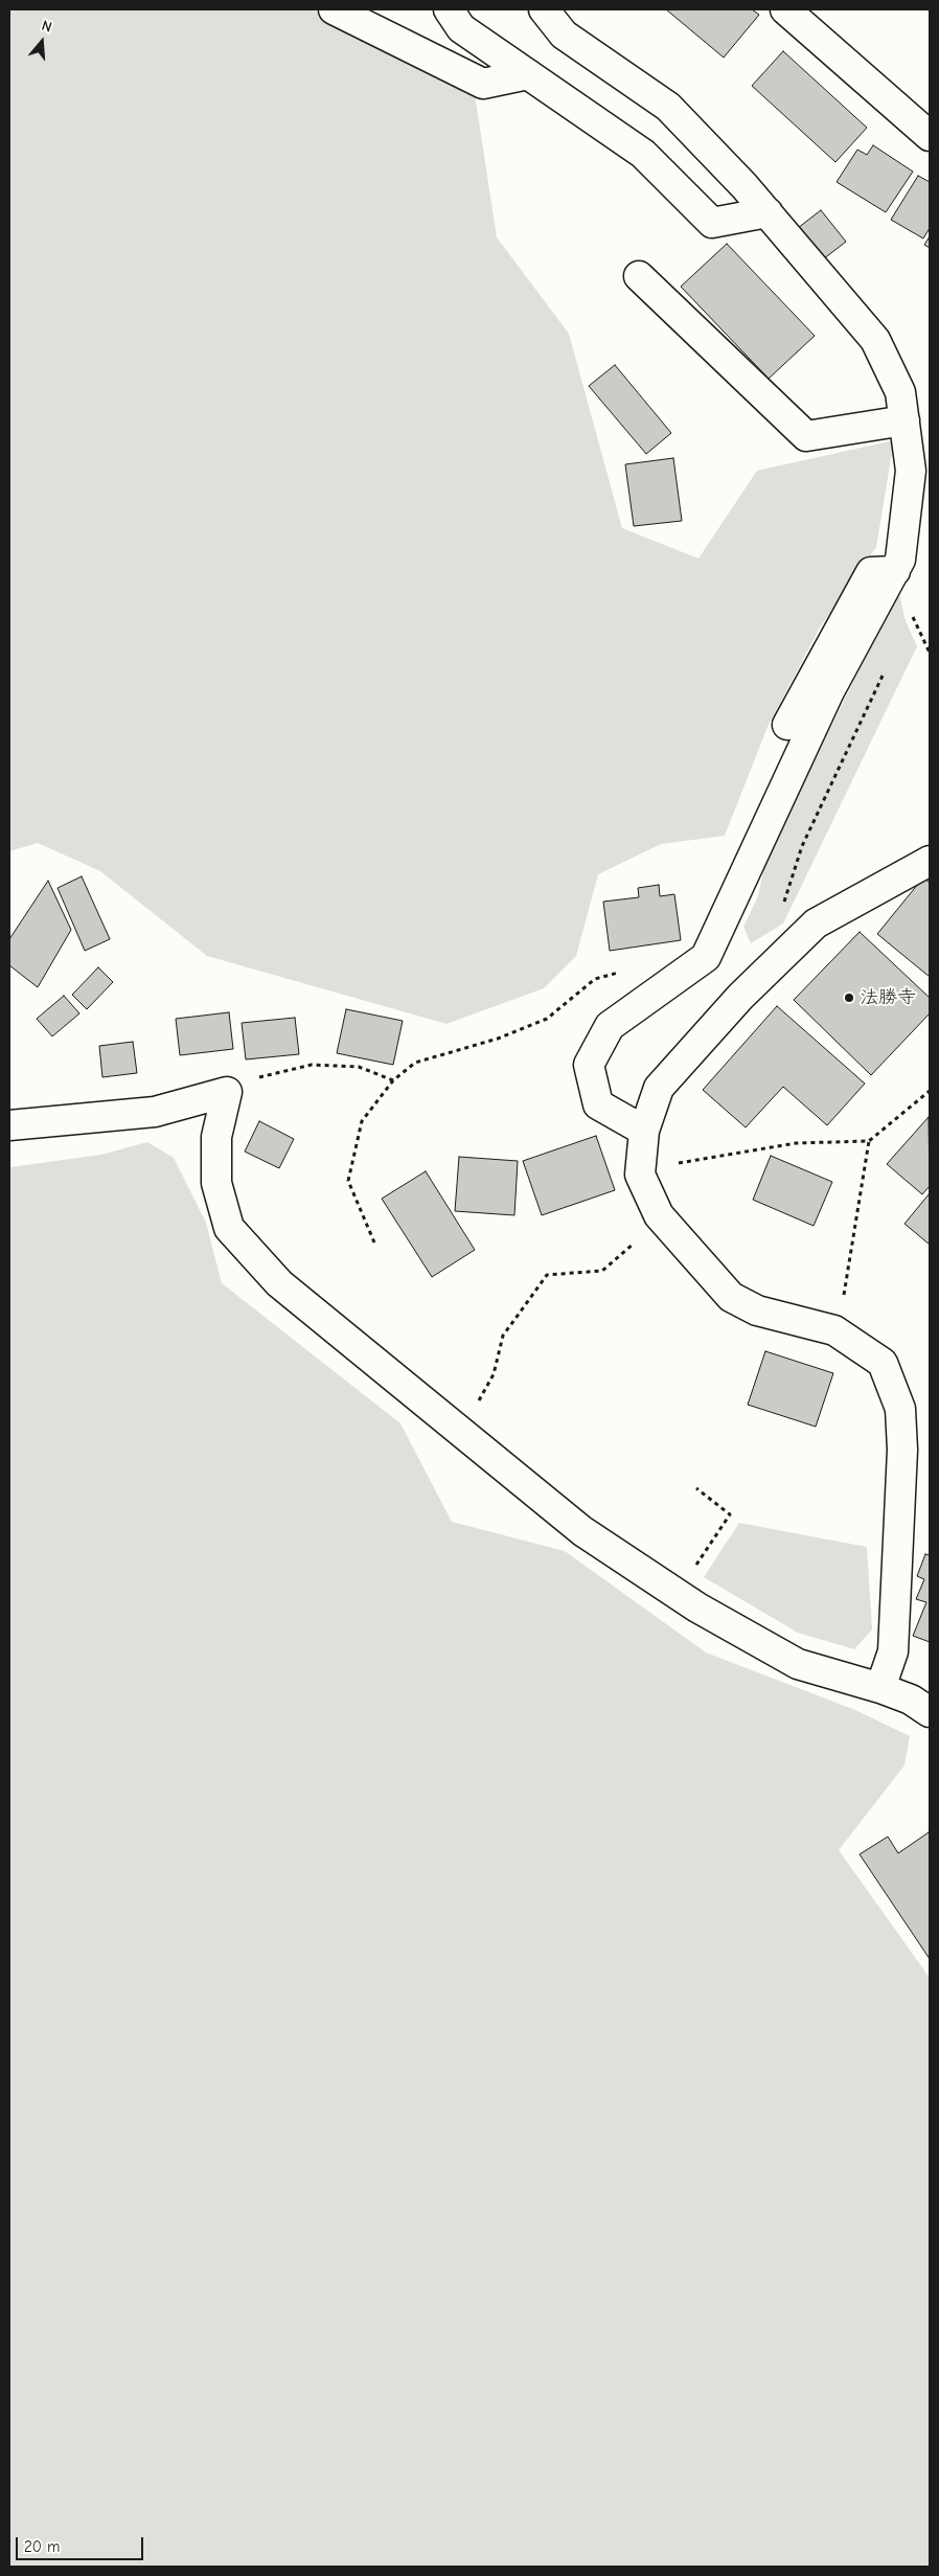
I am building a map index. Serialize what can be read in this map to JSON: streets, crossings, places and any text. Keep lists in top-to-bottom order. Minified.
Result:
{"places":["法勝寺"],"scale_bar":"20 m","north":"top"}
